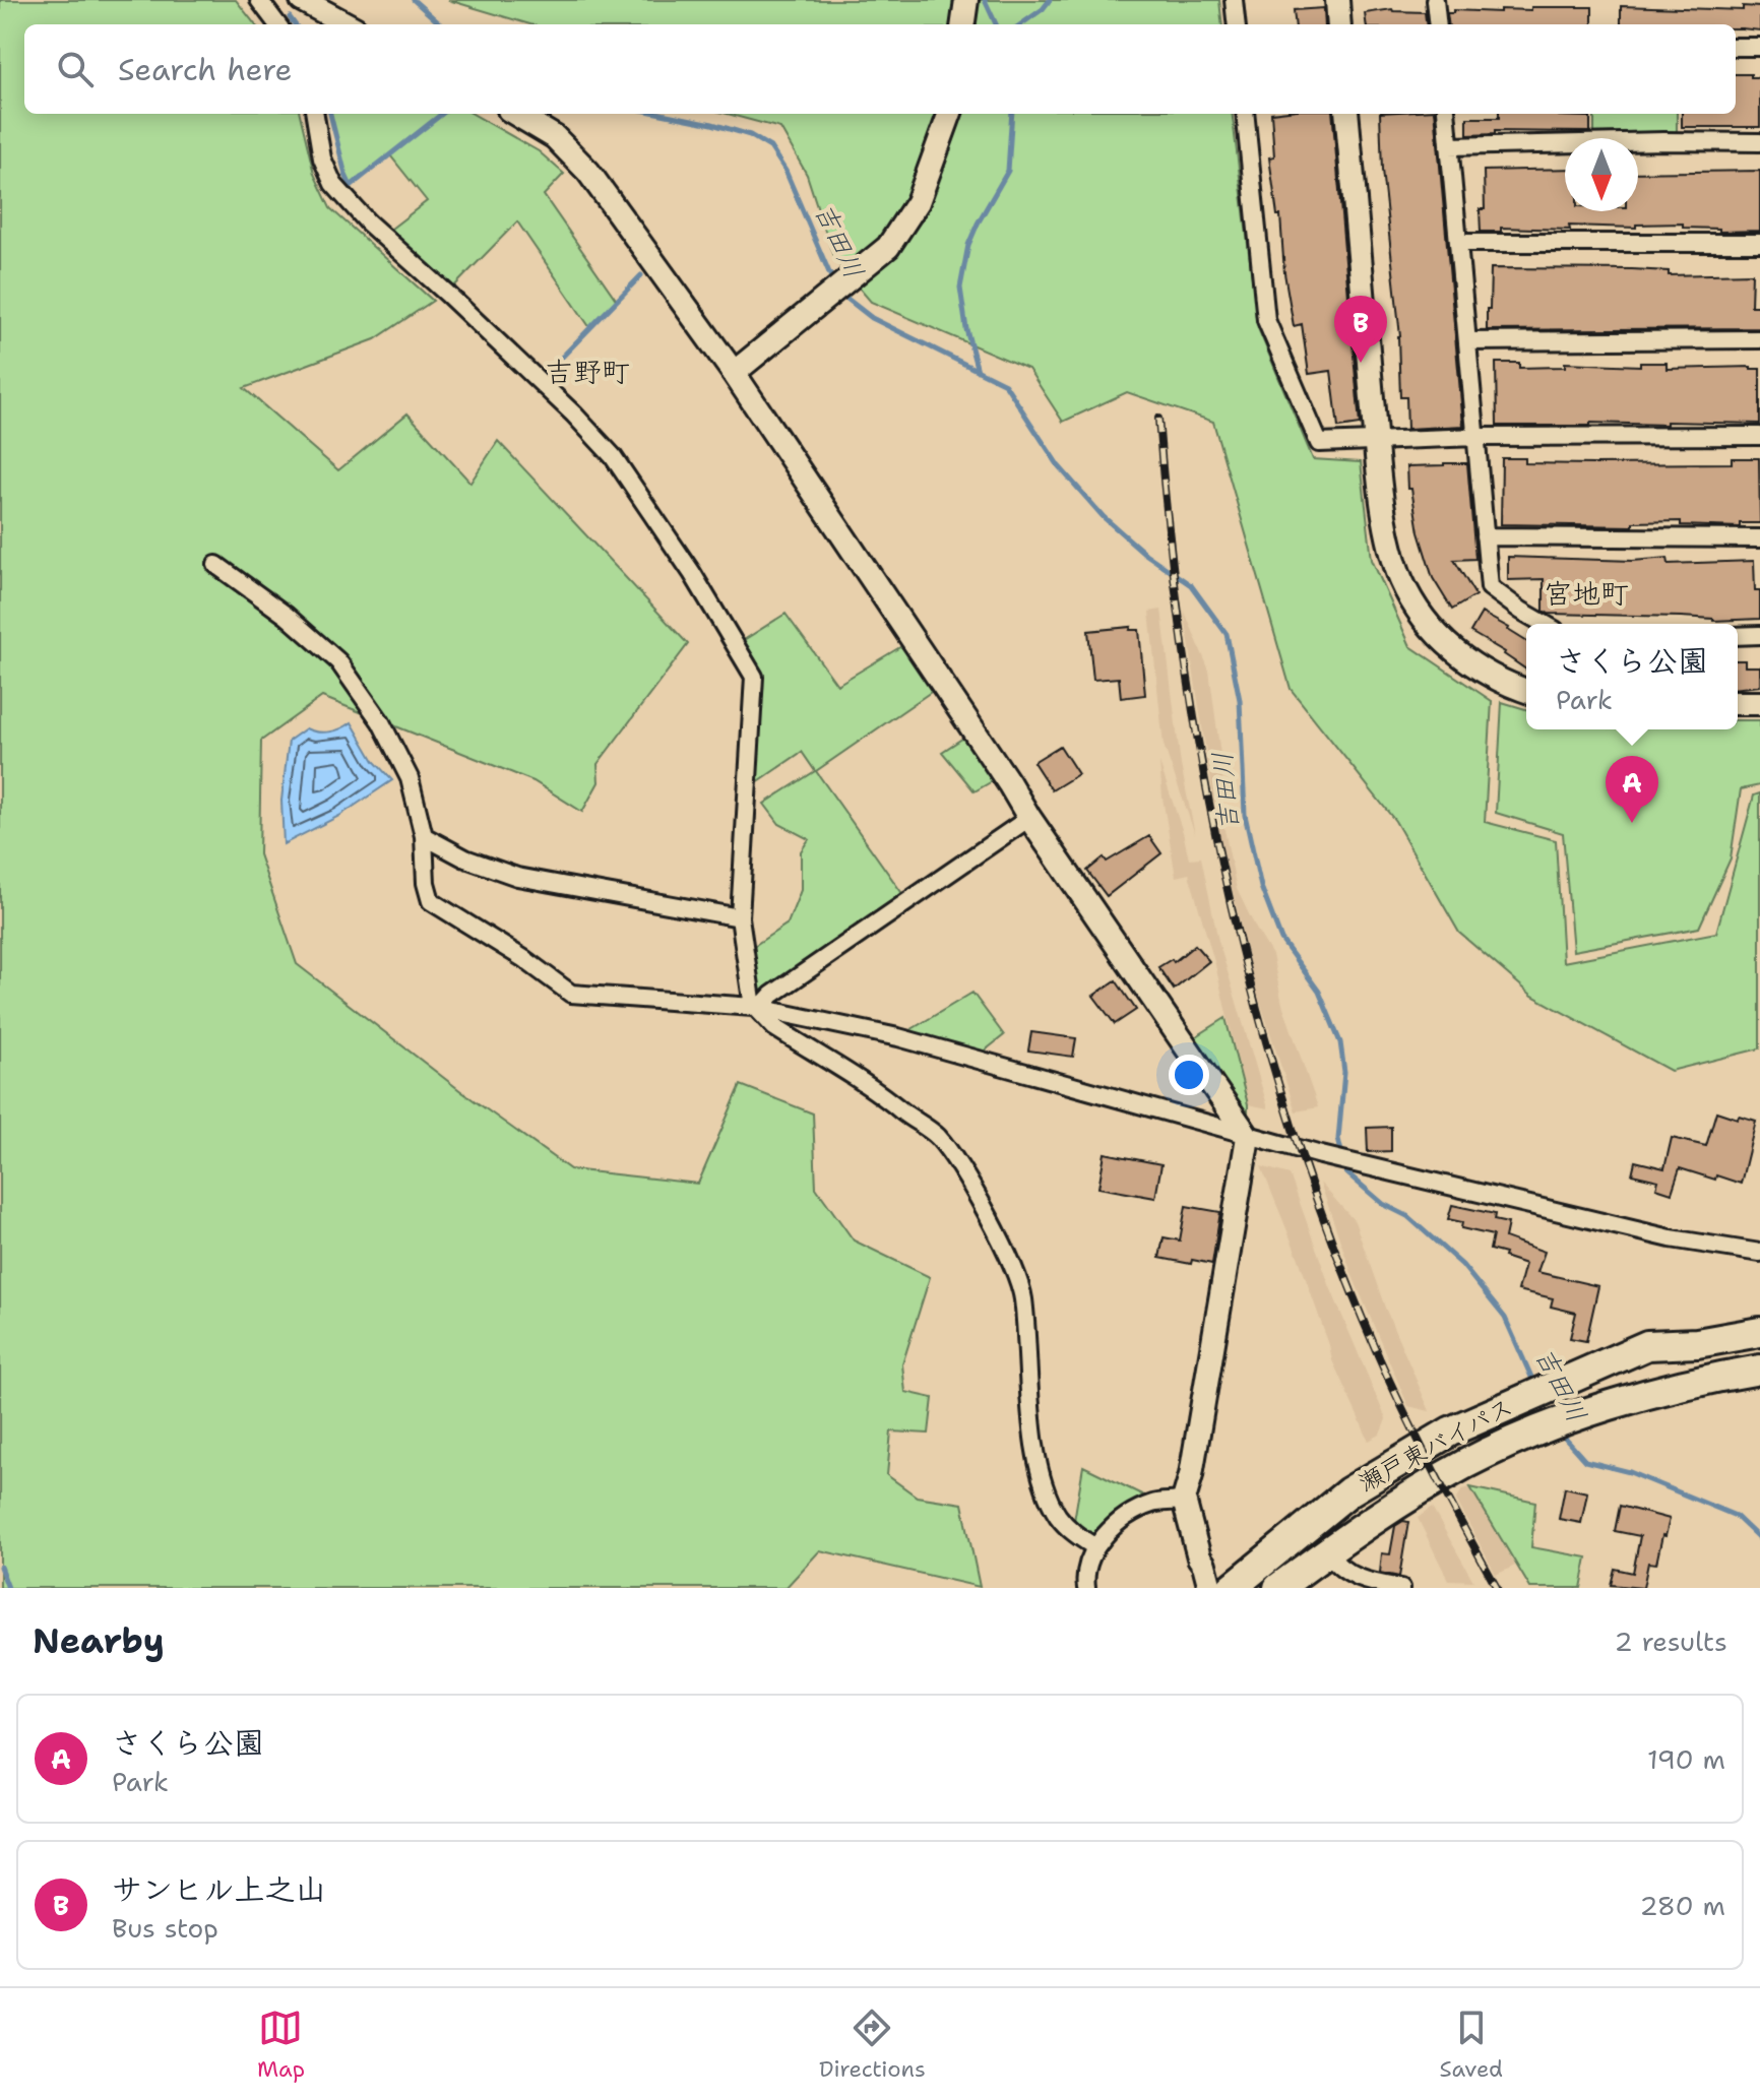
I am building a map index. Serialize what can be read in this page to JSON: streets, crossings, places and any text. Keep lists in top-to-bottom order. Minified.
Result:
{"streets":{"highway":["瀬戸東バイパス"]},"districts":["吉野町","宮地町"],"water":["吉田川"],"north":"bottom","page":{"search":"Search here","pins":["B","A"],"popup":["さくら公園","Park"],"heading":["Nearby","2 results"],"list":[{"mark":"A","name":"さくら公園","note":"Park","value":"190 m"},{"mark":"B","name":"サンヒル上之山","note":"Bus stop","value":"280 m"}],"nav":["Map","Directions","Saved"]}}
